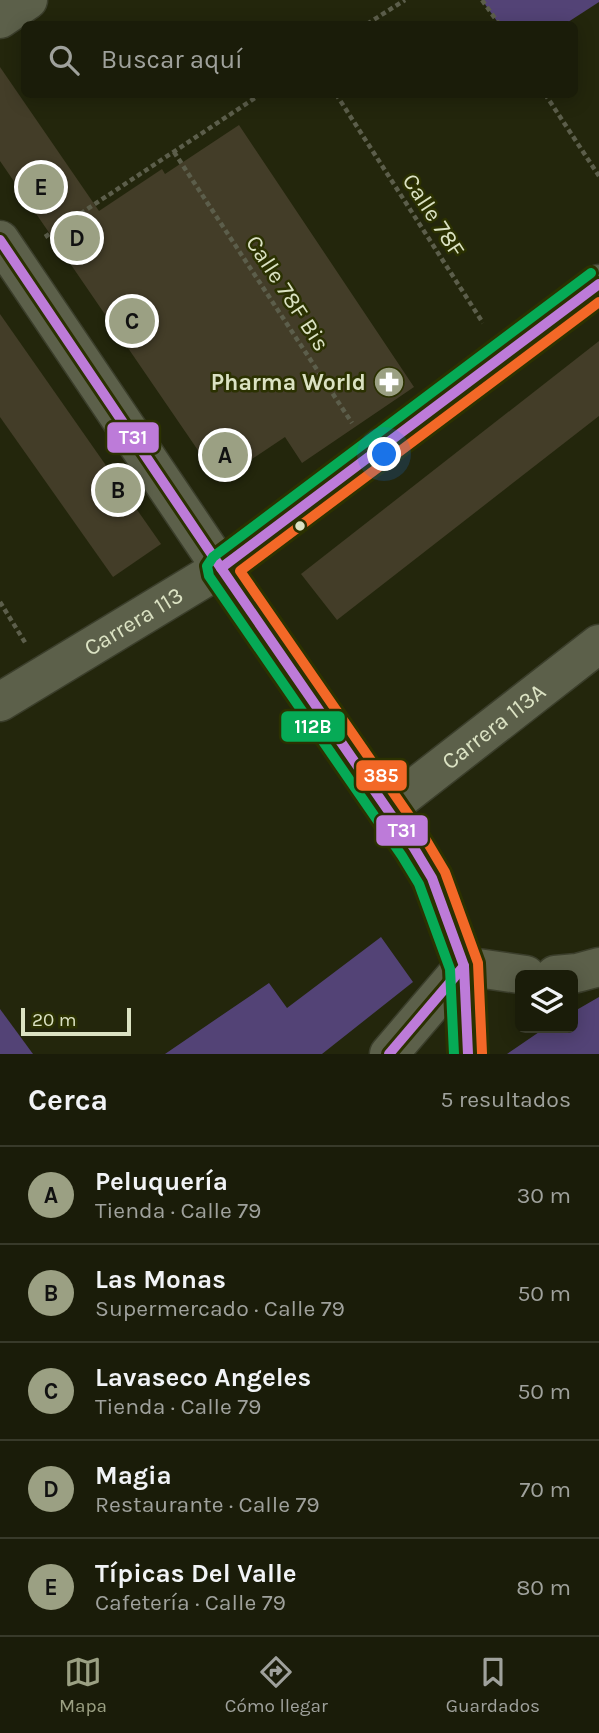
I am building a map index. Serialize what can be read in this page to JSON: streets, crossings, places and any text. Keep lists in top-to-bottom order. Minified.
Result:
{"streets":{"street":["Carrera 113","Carrera 113A"],"path":["Calle 78F","Calle 78F Bis"]},"crossings":[["Calle 78F","Carrera 113"],["Calle 78F Bis","Carrera 113"]],"places":{"pharmacy":["Pharma World"]},"lines":["transit line T31","transit line 112B","transit line 385"],"scale_bar":"20 m","page":{"search":"Buscar aquí","pins":["E","D","C","A","B"],"scale":"20 m","heading":["Cerca","5 resultados"],"list":[{"mark":"A","name":"Peluquería","note":"Tienda · Calle 79","value":"30 m"},{"mark":"B","name":"Las Monas","note":"Supermercado · Calle 79","value":"50 m"},{"mark":"C","name":"Lavaseco Angeles","note":"Tienda · Calle 79","value":"50 m"},{"mark":"D","name":"Magia","note":"Restaurante · Calle 79","value":"70 m"},{"mark":"E","name":"Típicas Del Valle","note":"Cafetería · Calle 79","value":"80 m"}],"nav":["Mapa","Cómo llegar","Guardados"]}}
